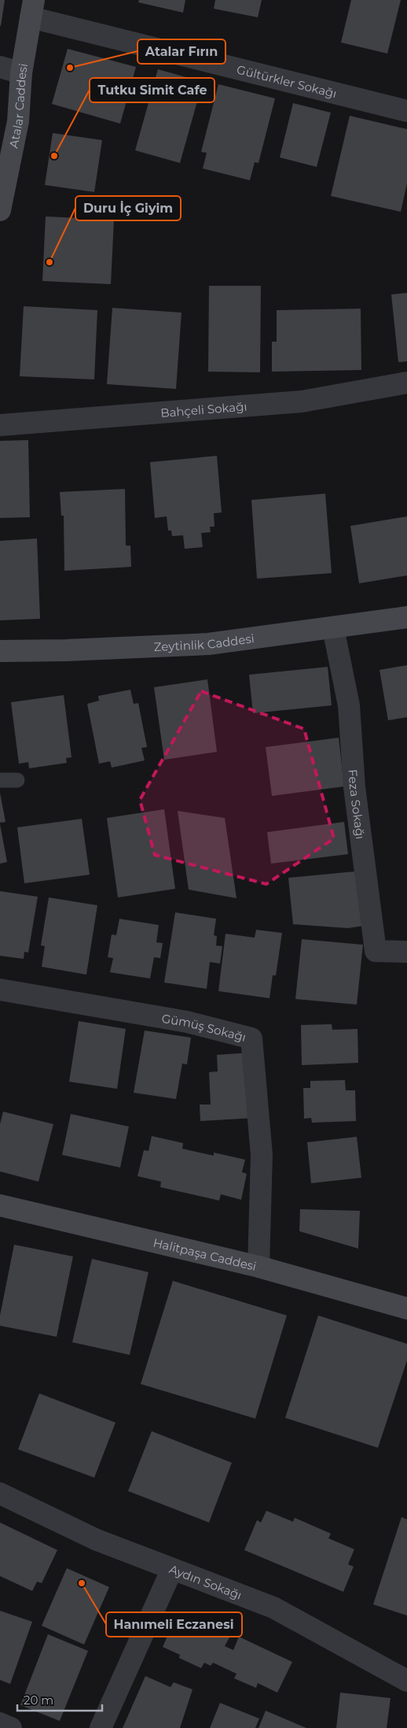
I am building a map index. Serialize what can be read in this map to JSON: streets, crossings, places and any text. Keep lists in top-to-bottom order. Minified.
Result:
{"streets":{"street":["Gültürkler Sokağı","Atalar Caddesi","Bahçeli Sokağı","Zeytinlik Caddesi","Feza Sokağı","Gümüş Sokağı","Halitpaşa Caddesi","Aydın Sokağı"]},"crossings":[["Gültürkler Sokağı","Atalar Caddesi"],["Zeytinlik Caddesi","Feza Sokağı"],["Gümüş Sokağı","Halitpaşa Caddesi"]],"places":["Atalar Fırın","Tutku Simit Cafe","Duru İç Giyim","Hanımeli Eczanesi"],"scale_bar":"20 m"}
